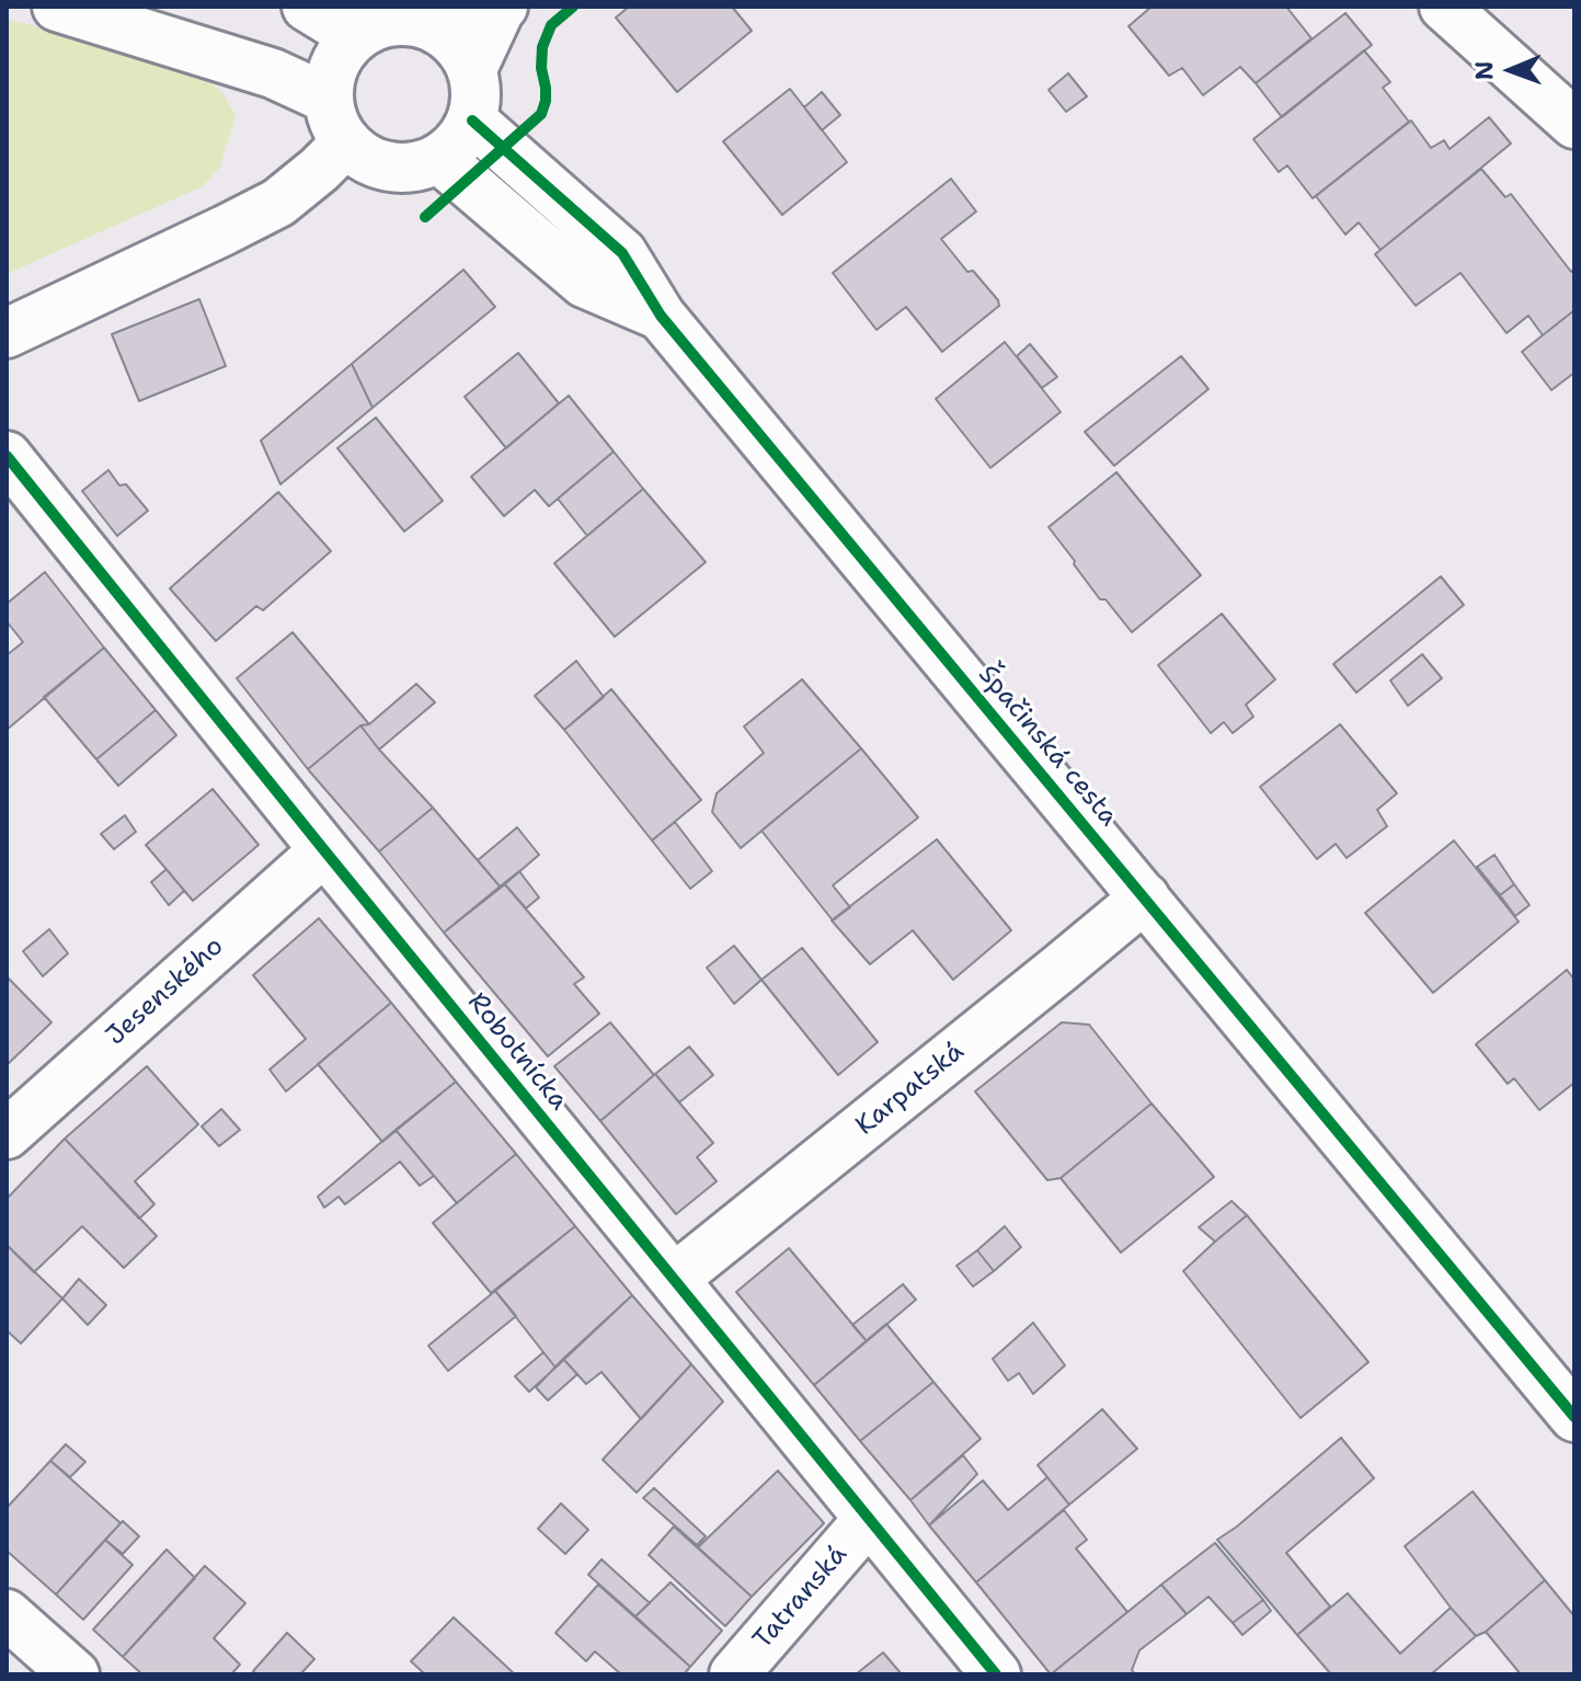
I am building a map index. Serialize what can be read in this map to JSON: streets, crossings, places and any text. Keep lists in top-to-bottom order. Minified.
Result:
{"streets":{"street":["Špačinská cesta","Jesenského","Robotnícka","Karpatská","Tatranská"]},"crossings":[["Špačinská cesta","Karpatská"],["Jesenského","Robotnícka"],["Robotnícka","Karpatská"],["Robotnícka","Tatranská"]],"north":"left"}
